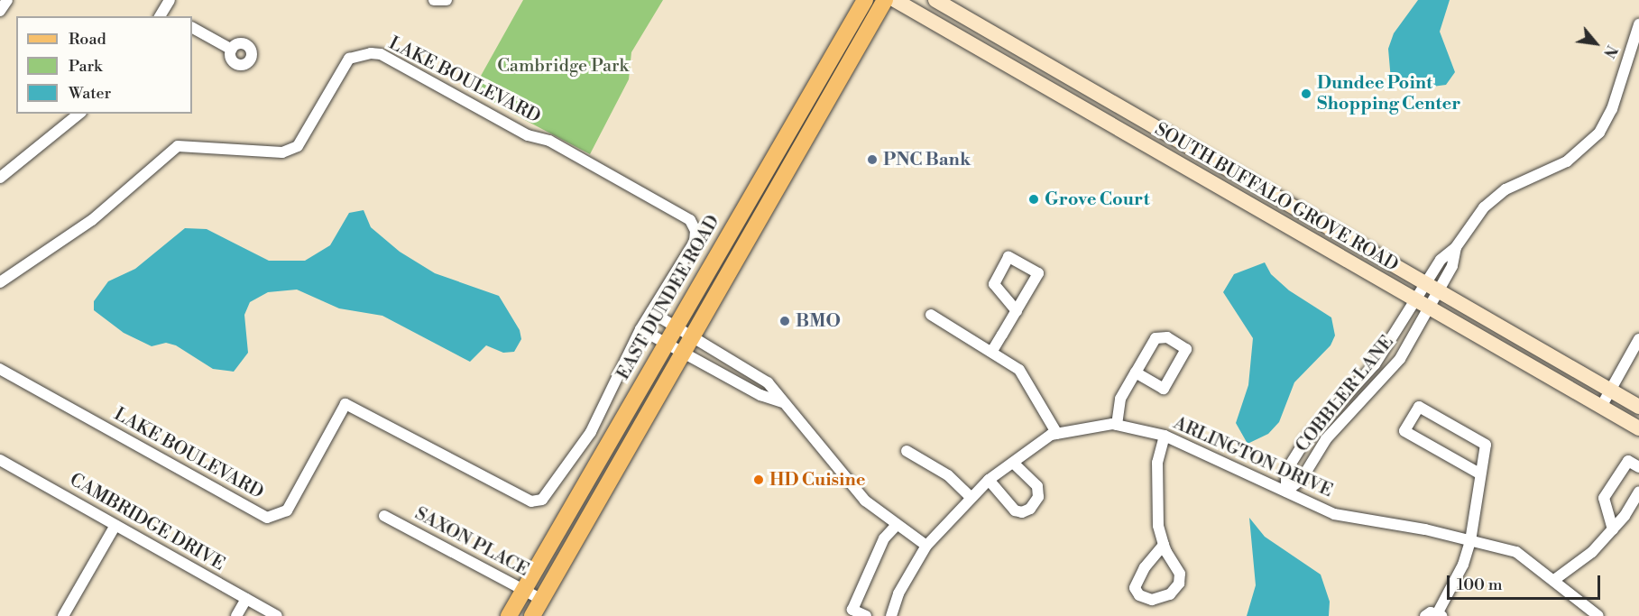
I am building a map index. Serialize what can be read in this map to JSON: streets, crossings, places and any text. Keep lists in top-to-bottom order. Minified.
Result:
{"streets":{"main road":["SOUTH BUFFALO GROVE ROAD","EAST DUNDEE ROAD"],"street":["LAKE BOULEVARD","COBBLER LANE","ARLINGTON DRIVE","CAMBRIDGE DRIVE","SAXON PLACE"]},"crossings":[["SOUTH BUFFALO GROVE ROAD","COBBLER LANE"],["EAST DUNDEE ROAD","SAXON PLACE"],["COBBLER LANE","ARLINGTON DRIVE"]],"parks":["Cambridge Park"],"places":["Dundee Point Shopping Center","PNC Bank","Grove Court","BMO","HD Cuisine"],"legend":["Road","Park","Water"],"scale_bar":"100 m","north":"bottom right"}
